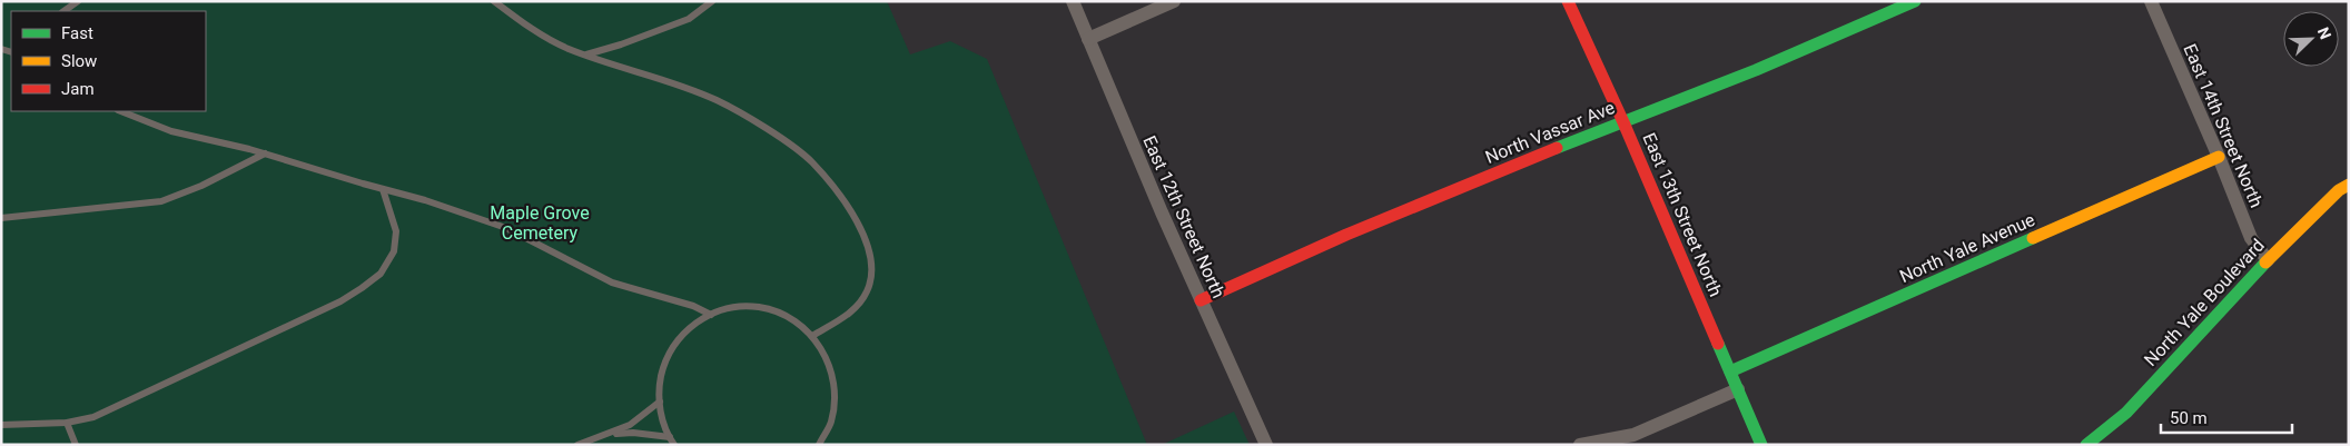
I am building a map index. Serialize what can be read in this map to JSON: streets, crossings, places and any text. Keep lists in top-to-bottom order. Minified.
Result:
{"streets":{"street":["East 14th Street North","North Vassar Ave","East 13th Street North","East 12th Street North","North Yale Avenue","North Yale Boulevard"]},"crossings":[["East 14th Street North","North Yale Avenue"],["East 14th Street North","North Yale Boulevard"],["North Vassar Ave","East 13th Street North"],["North Vassar Ave","East 12th Street North"],["East 13th Street North","North Yale Avenue"]],"parks":["Maple Grove Cemetery"],"legend":["Fast","Slow","Jam"],"scale_bar":"50 m","north":"top right"}
